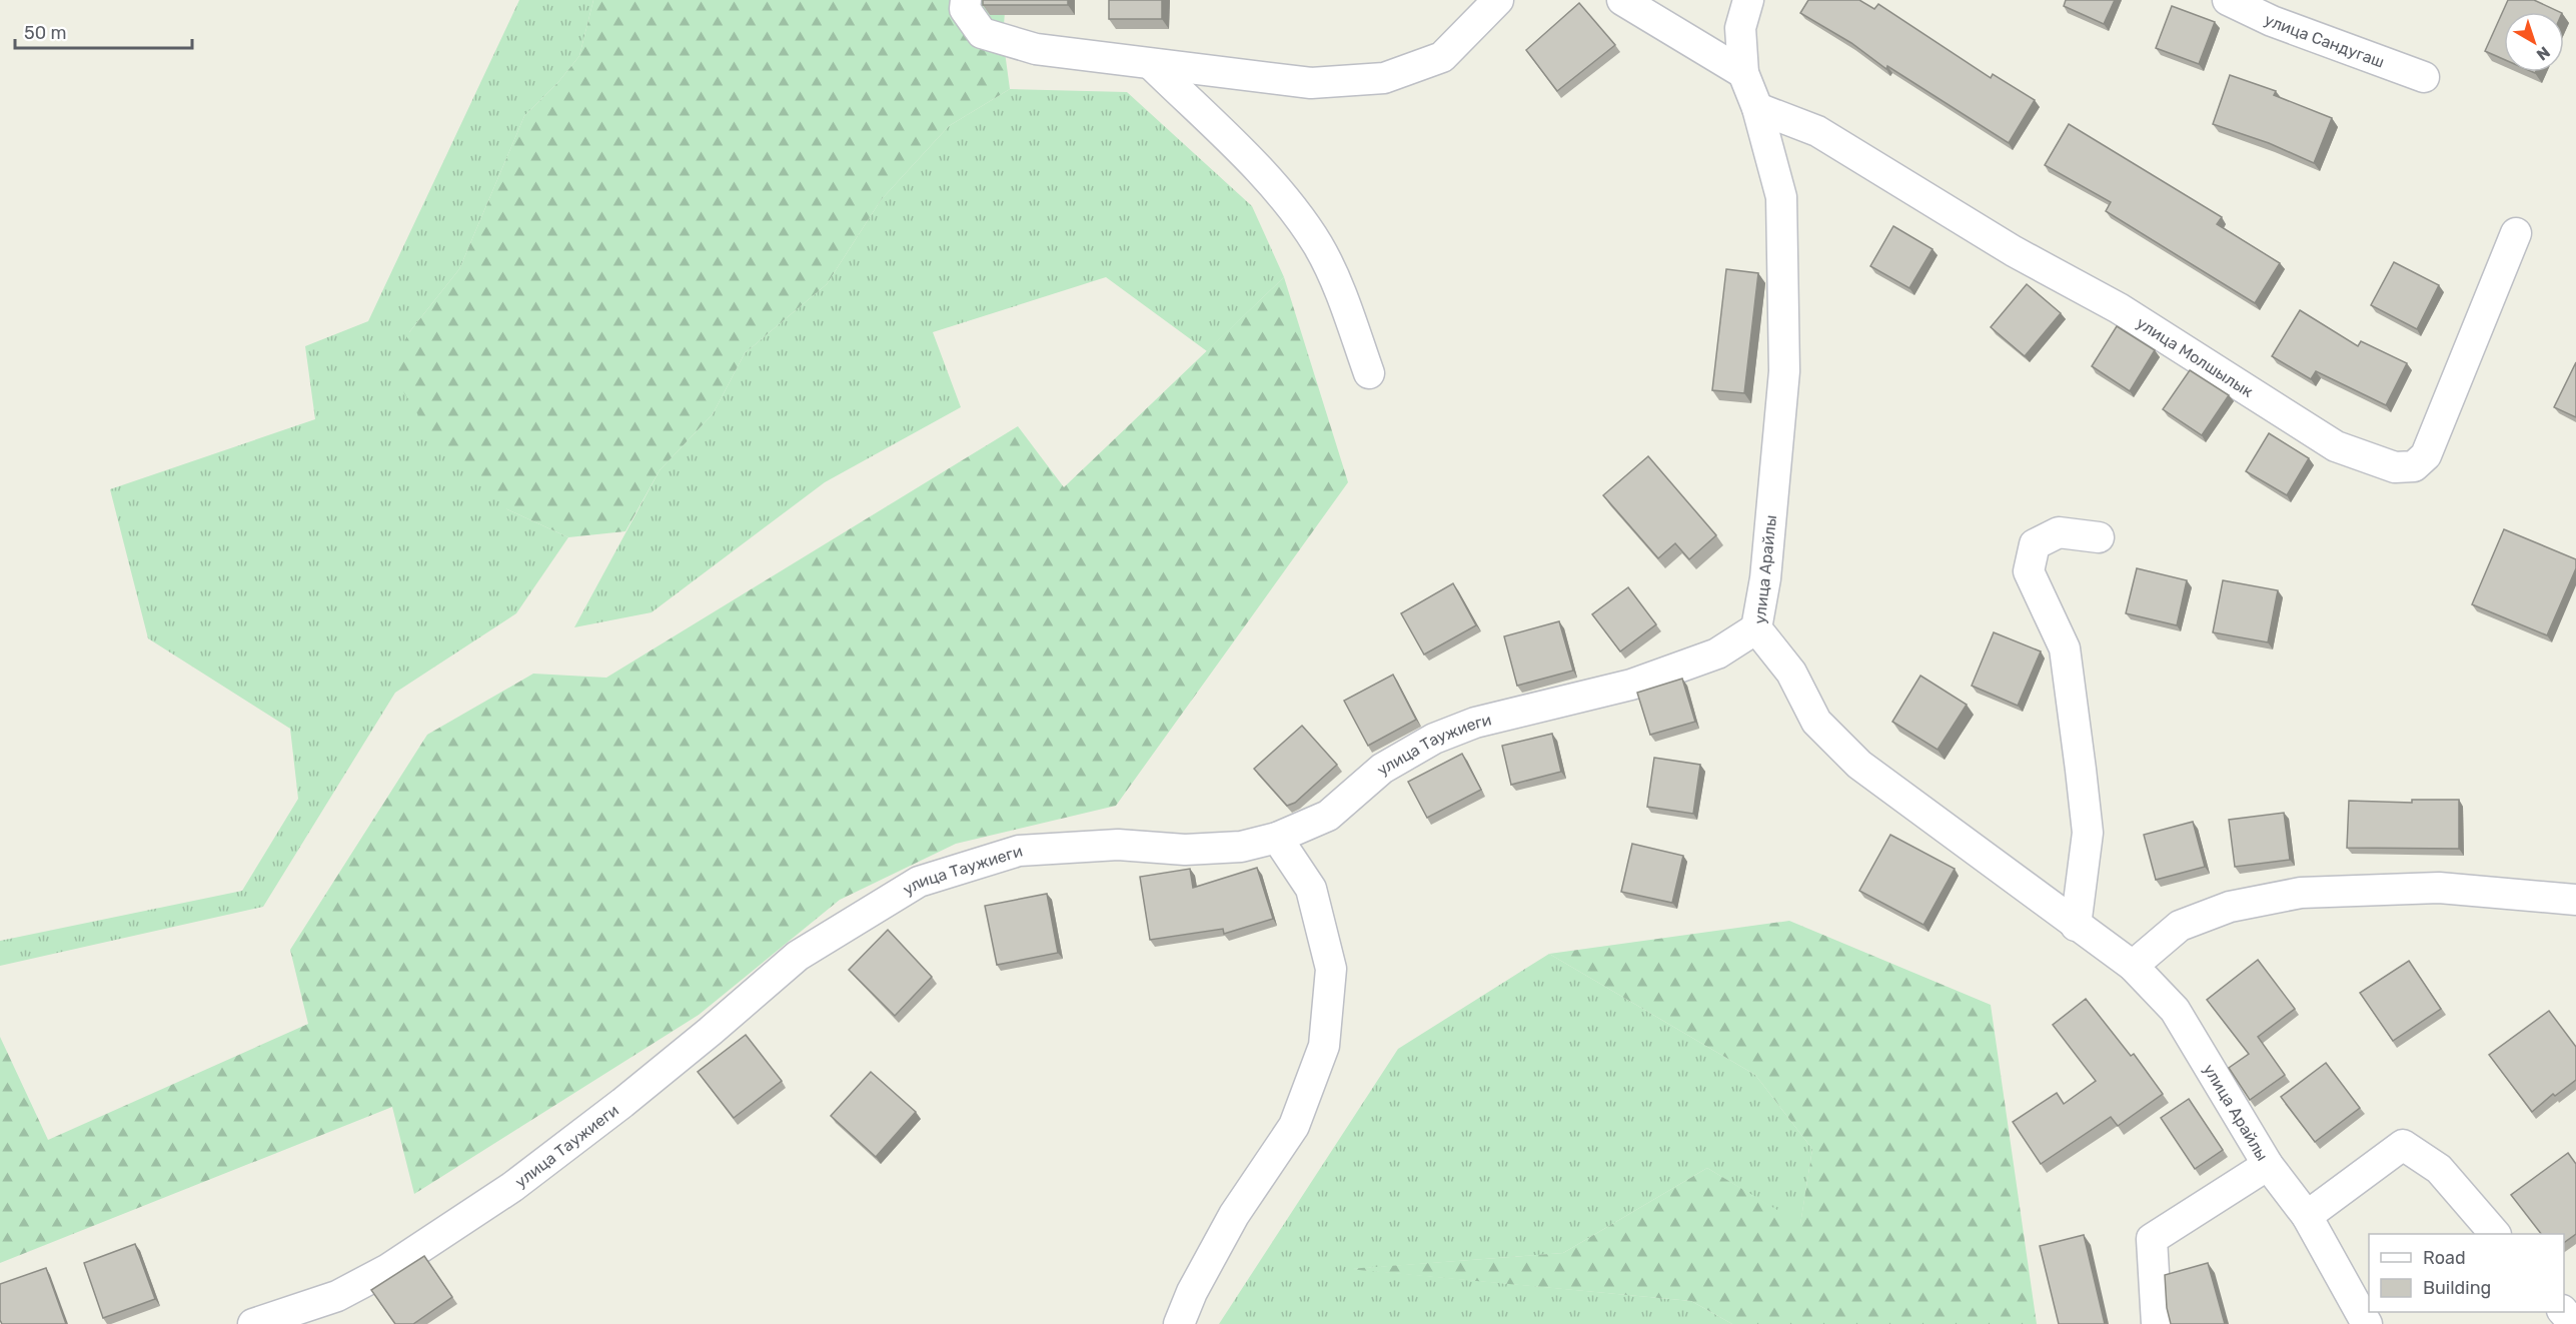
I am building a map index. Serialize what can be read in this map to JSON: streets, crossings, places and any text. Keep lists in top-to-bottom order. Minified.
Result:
{"streets":{"street":["улица Сандугаш","улица Молшылык","улица Арайлы","улица Таужиеги"]},"crossings":[["улица Молшылык","улица Арайлы"],["улица Арайлы","улица Таужиеги"]],"legend":["Road","Building"],"scale_bar":"50 m","north":"bottom right"}
